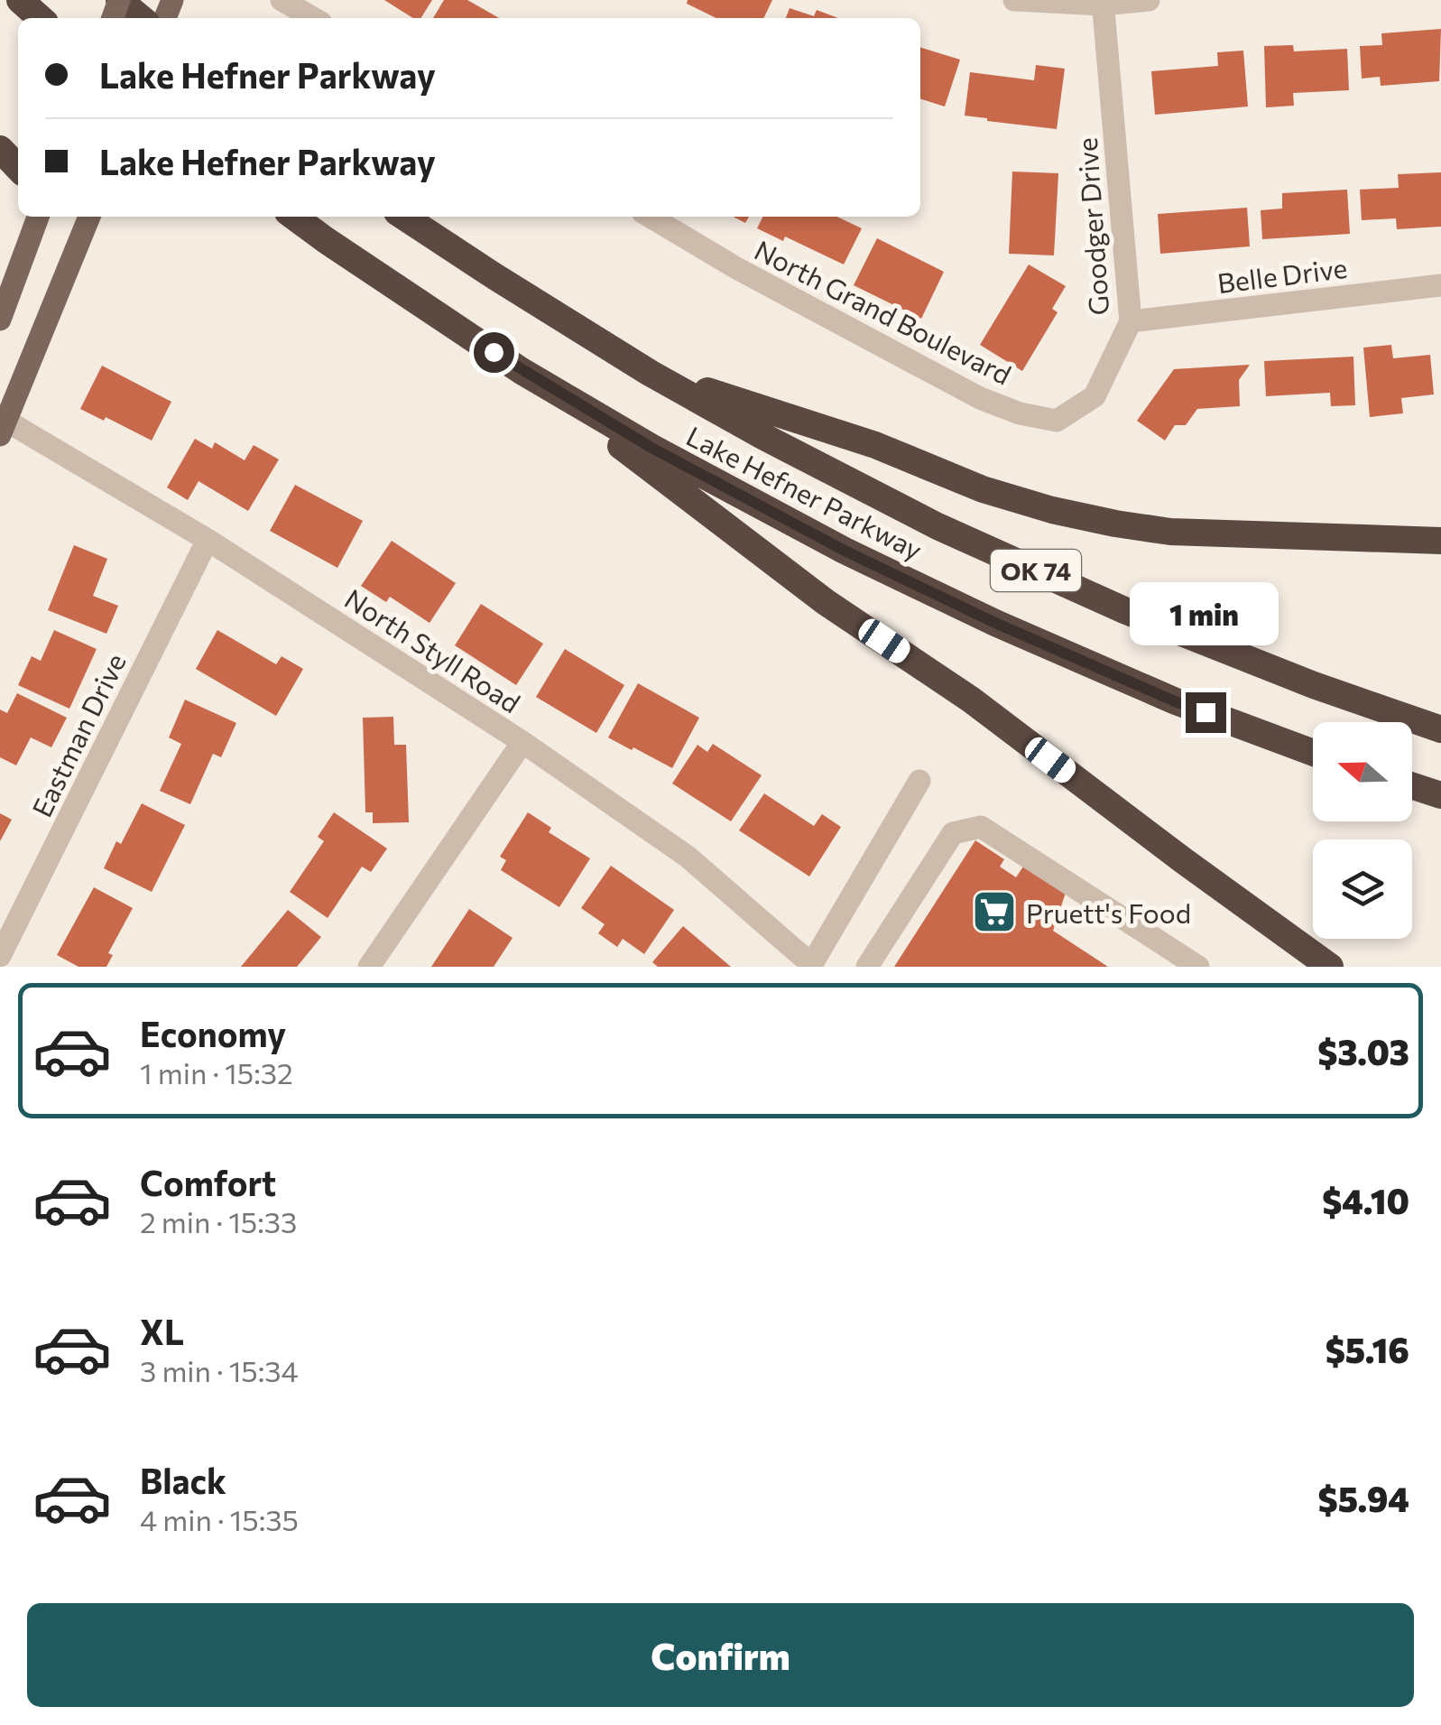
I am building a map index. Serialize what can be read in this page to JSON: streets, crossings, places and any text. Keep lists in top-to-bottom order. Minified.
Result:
{"streets":{"highway":["Lake Hefner Parkway","OK 74"],"street":["Goodger Drive","Belle Drive","North Grand Boulevard","North Styll Road","Eastman Drive"]},"crossings":[["Goodger Drive","Belle Drive"],["Goodger Drive","North Grand Boulevard"],["North Styll Road","Eastman Drive"]],"places":{"supermarket":["Pruett's Food"]},"north":"left","page":{"banner":["Lake Hefner Parkway","Lake Hefner Parkway"],"bubble":"1 min","list":[{"name":"Economy","note":"1 min · 15:32","value":"$3.03"},{"name":"Comfort","note":"2 min · 15:33","value":"$4.10"},{"name":"XL","note":"3 min · 15:34","value":"$5.16"},{"name":"Black","note":"4 min · 15:35","value":"$5.94"}],"buttons":"Confirm"}}
